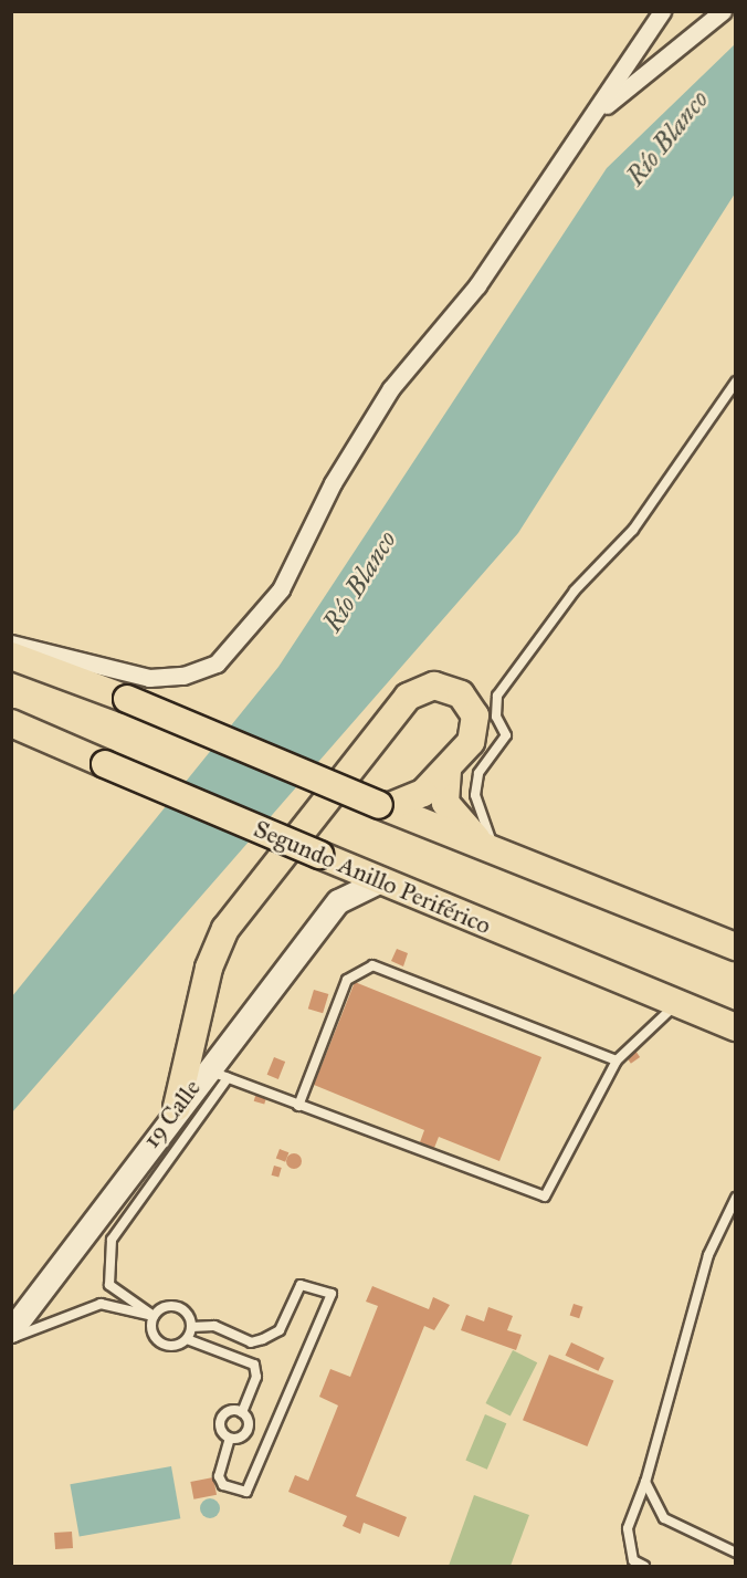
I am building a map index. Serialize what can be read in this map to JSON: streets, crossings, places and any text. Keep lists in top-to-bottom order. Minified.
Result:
{"streets":{"main road":["Segundo Anillo Periférico","19 Calle"]},"crossings":[["Segundo Anillo Periférico","19 Calle"]],"water":["Río Blanco"]}
